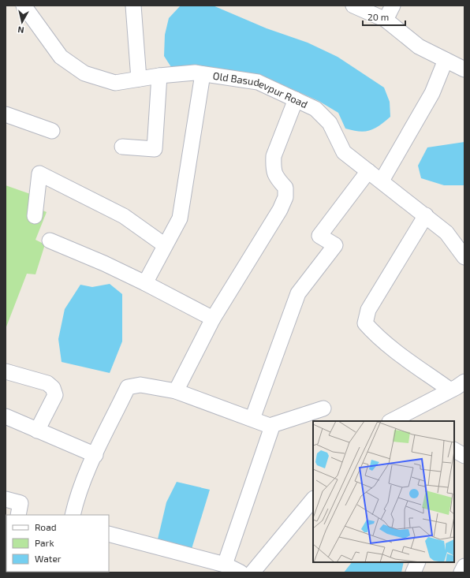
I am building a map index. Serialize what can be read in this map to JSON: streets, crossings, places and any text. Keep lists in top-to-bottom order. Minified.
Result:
{"streets":{"street":["Old Basudevpur Road"]},"legend":["Road","Park","Water"],"scale_bar":"20 m","north":"bottom"}
